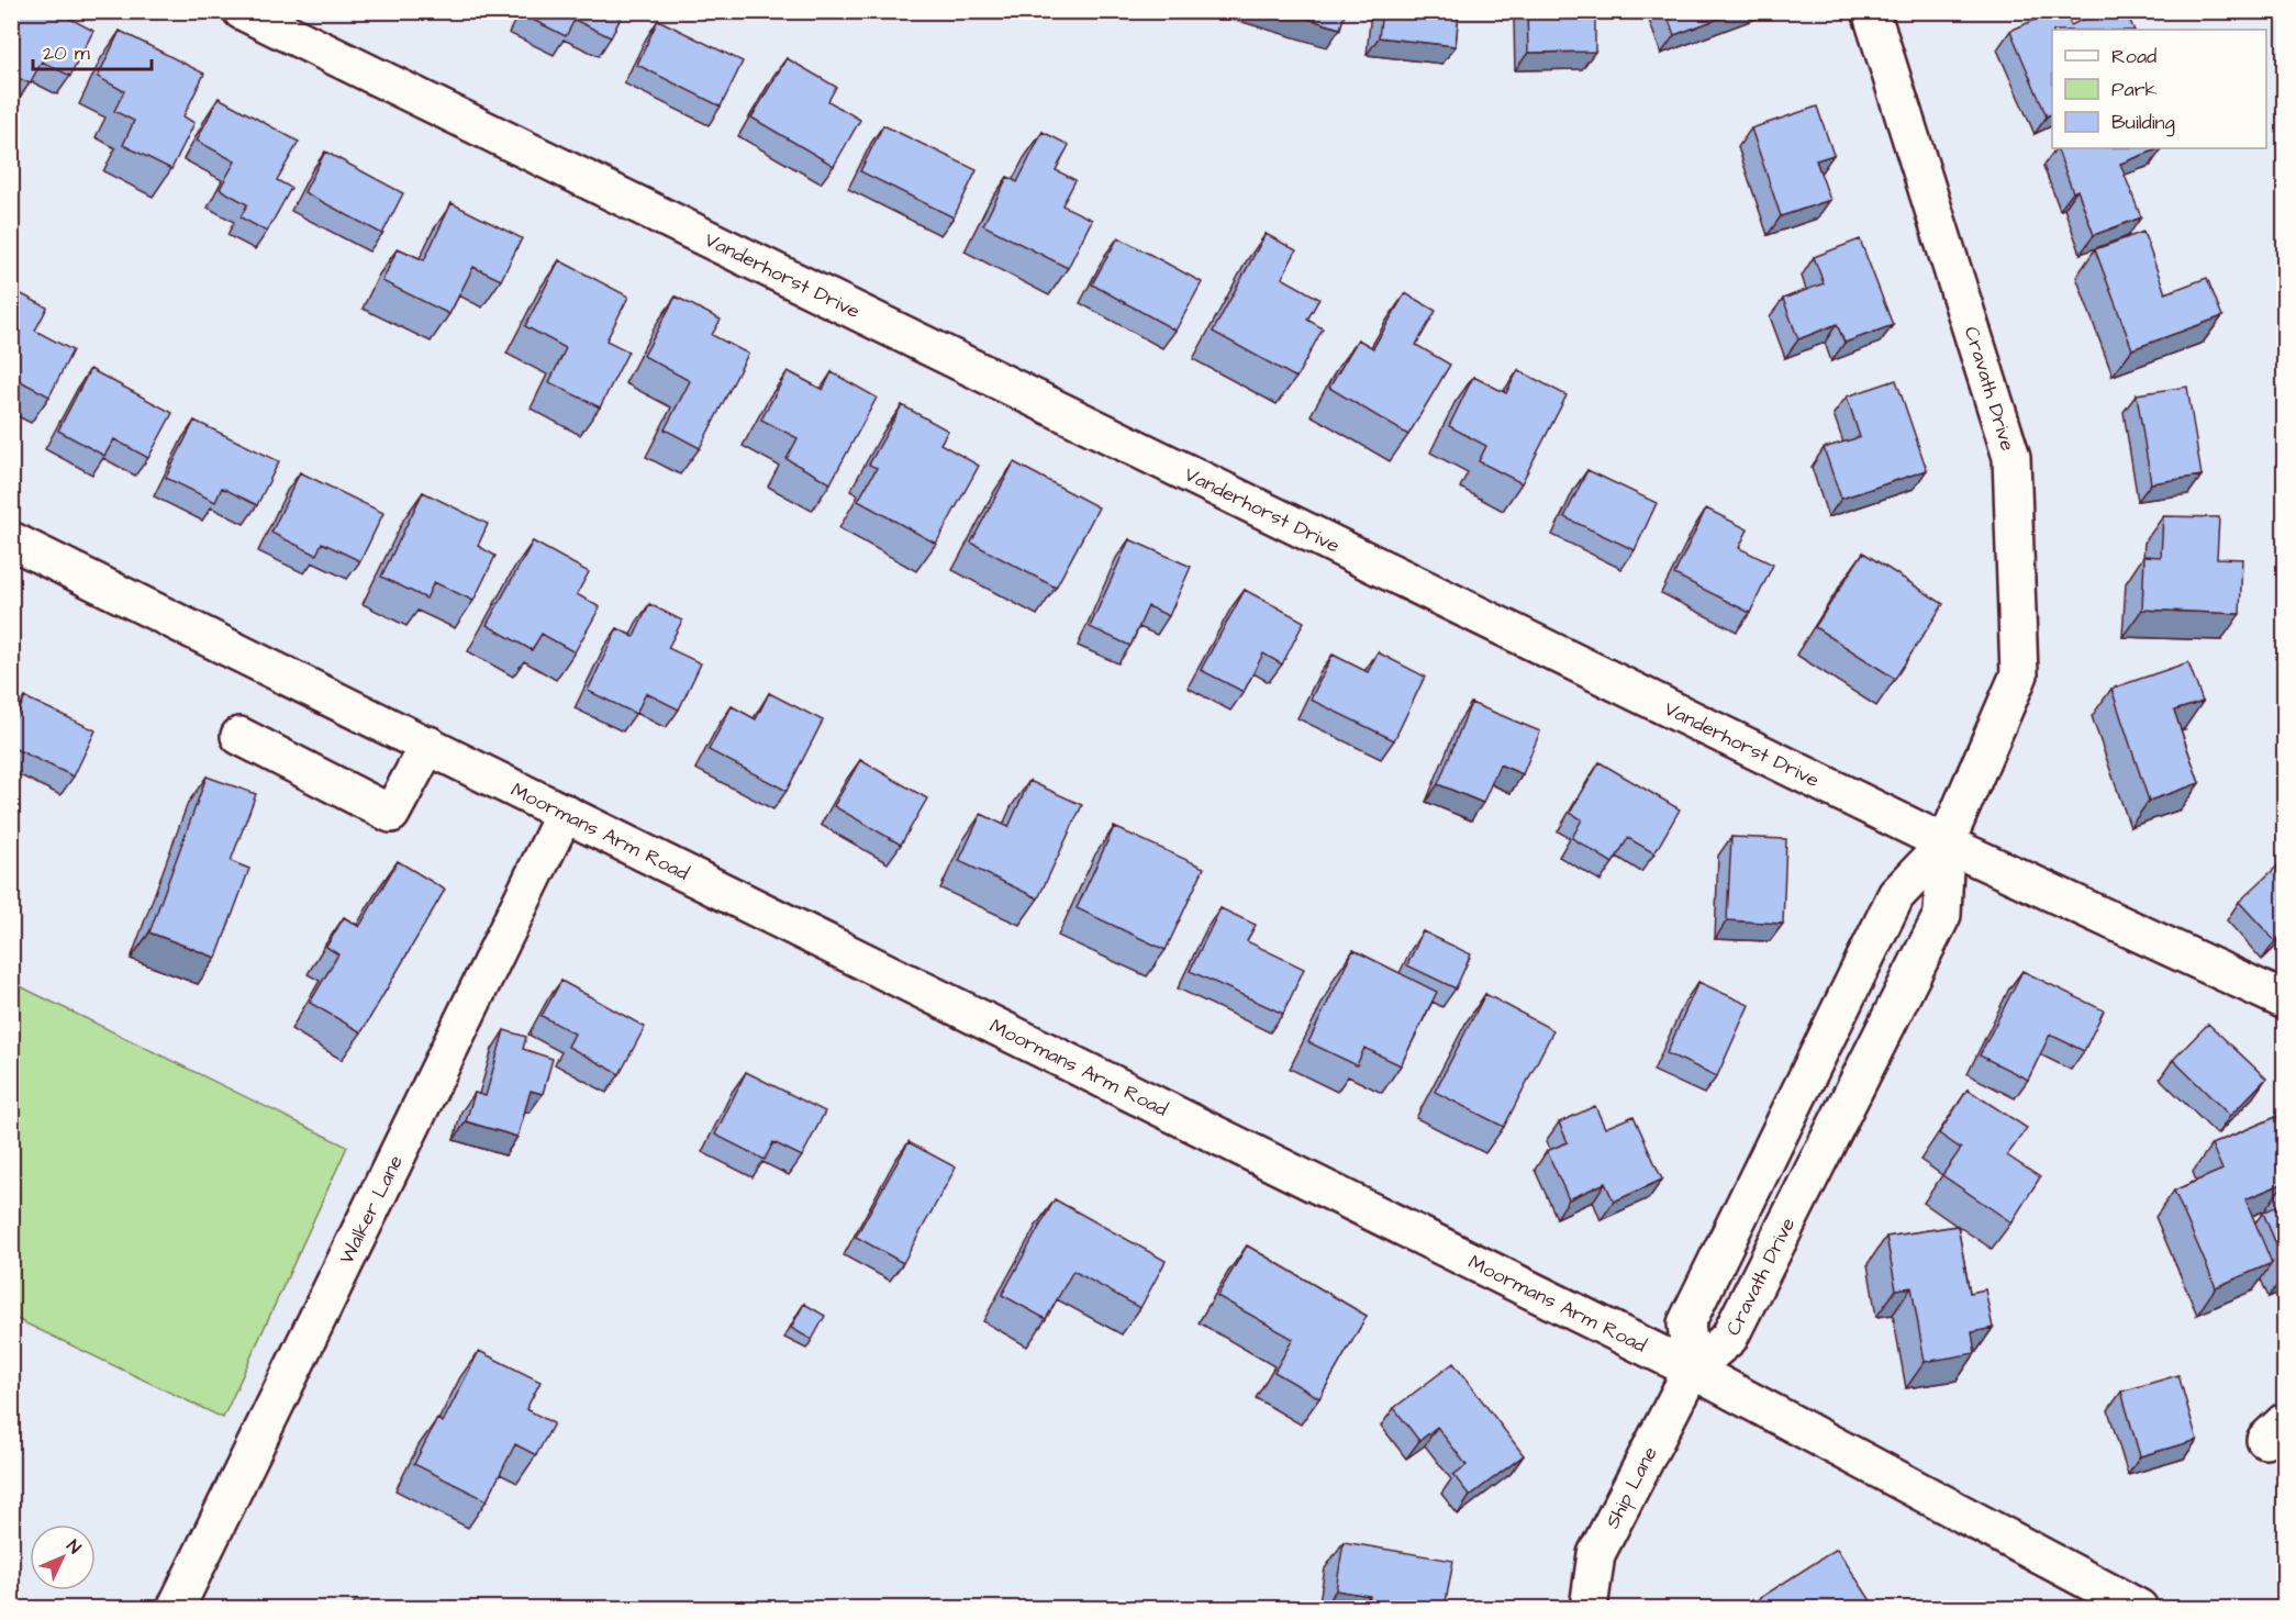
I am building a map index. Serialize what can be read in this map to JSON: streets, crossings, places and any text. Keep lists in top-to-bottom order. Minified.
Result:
{"streets":{"street":["Vanderhorst Drive","Cravath Drive","Moormans Arm Road","Walker Lane","Ship Lane"]},"crossings":[["Vanderhorst Drive","Cravath Drive"],["Cravath Drive","Moormans Arm Road"],["Cravath Drive","Ship Lane"],["Moormans Arm Road","Walker Lane"],["Moormans Arm Road","Ship Lane"]],"legend":["Road","Park","Building"],"scale_bar":"20 m","north":"top right"}
